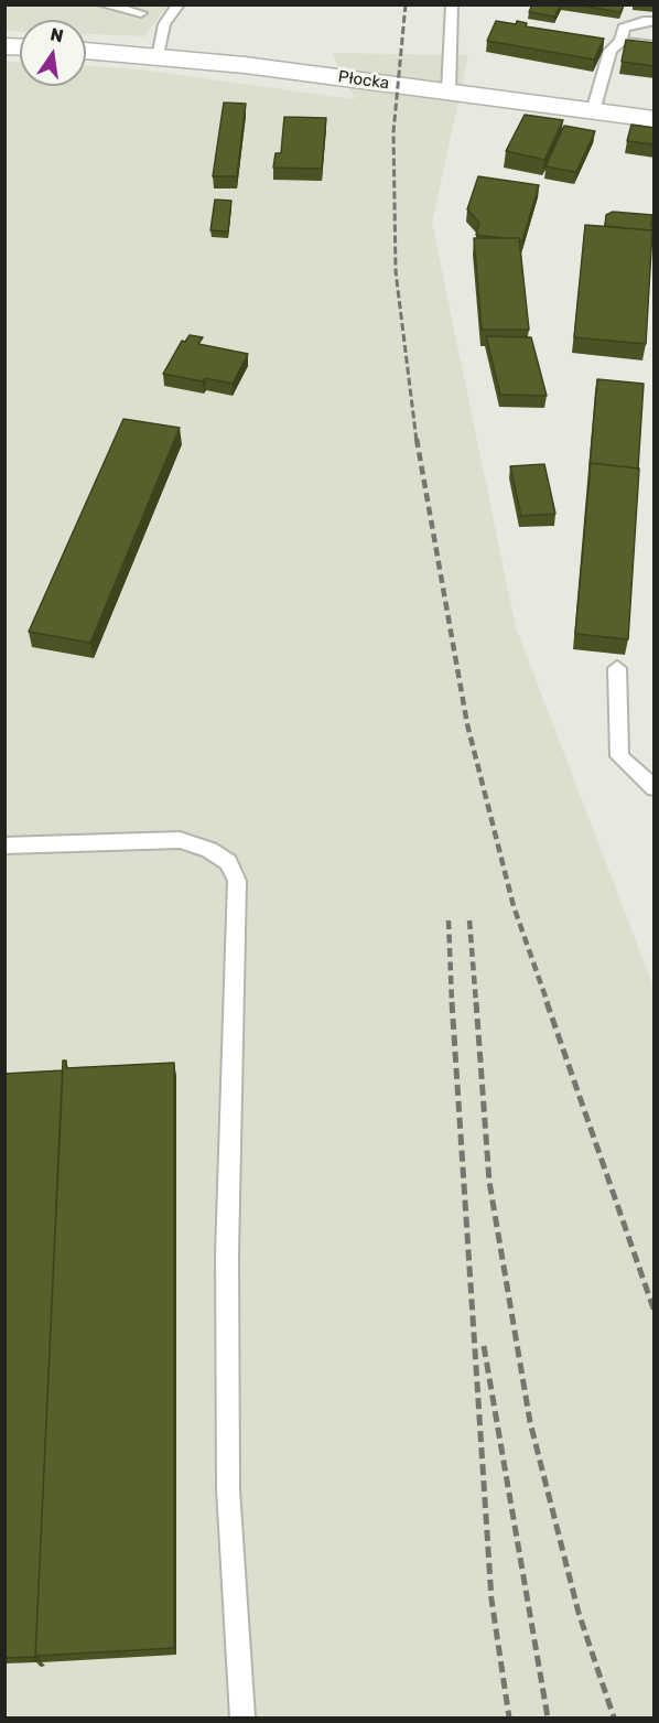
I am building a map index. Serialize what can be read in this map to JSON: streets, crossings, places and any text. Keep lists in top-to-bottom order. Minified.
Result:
{"streets":{"street":["Płocka"]},"north":"top"}
